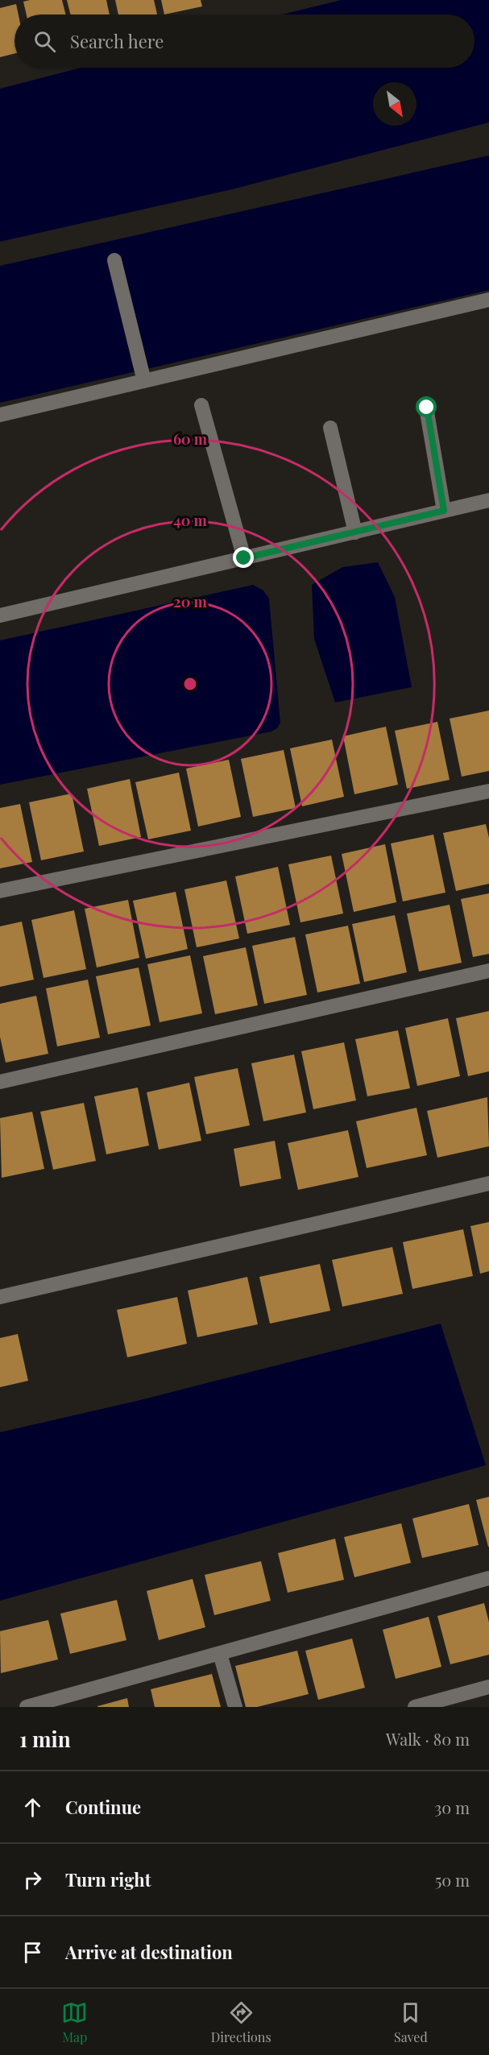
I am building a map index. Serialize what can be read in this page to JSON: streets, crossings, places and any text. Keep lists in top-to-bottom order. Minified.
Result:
{"north":"bottom right","page":{"search":"Search here","heading":["1 min","Walk · 80 m"],"list":[["Continue","30 m"],["Turn right","50 m"],"Arrive at destination"],"nav":["Map","Directions","Saved"]},"rings":["60 m","40 m","20 m"]}
